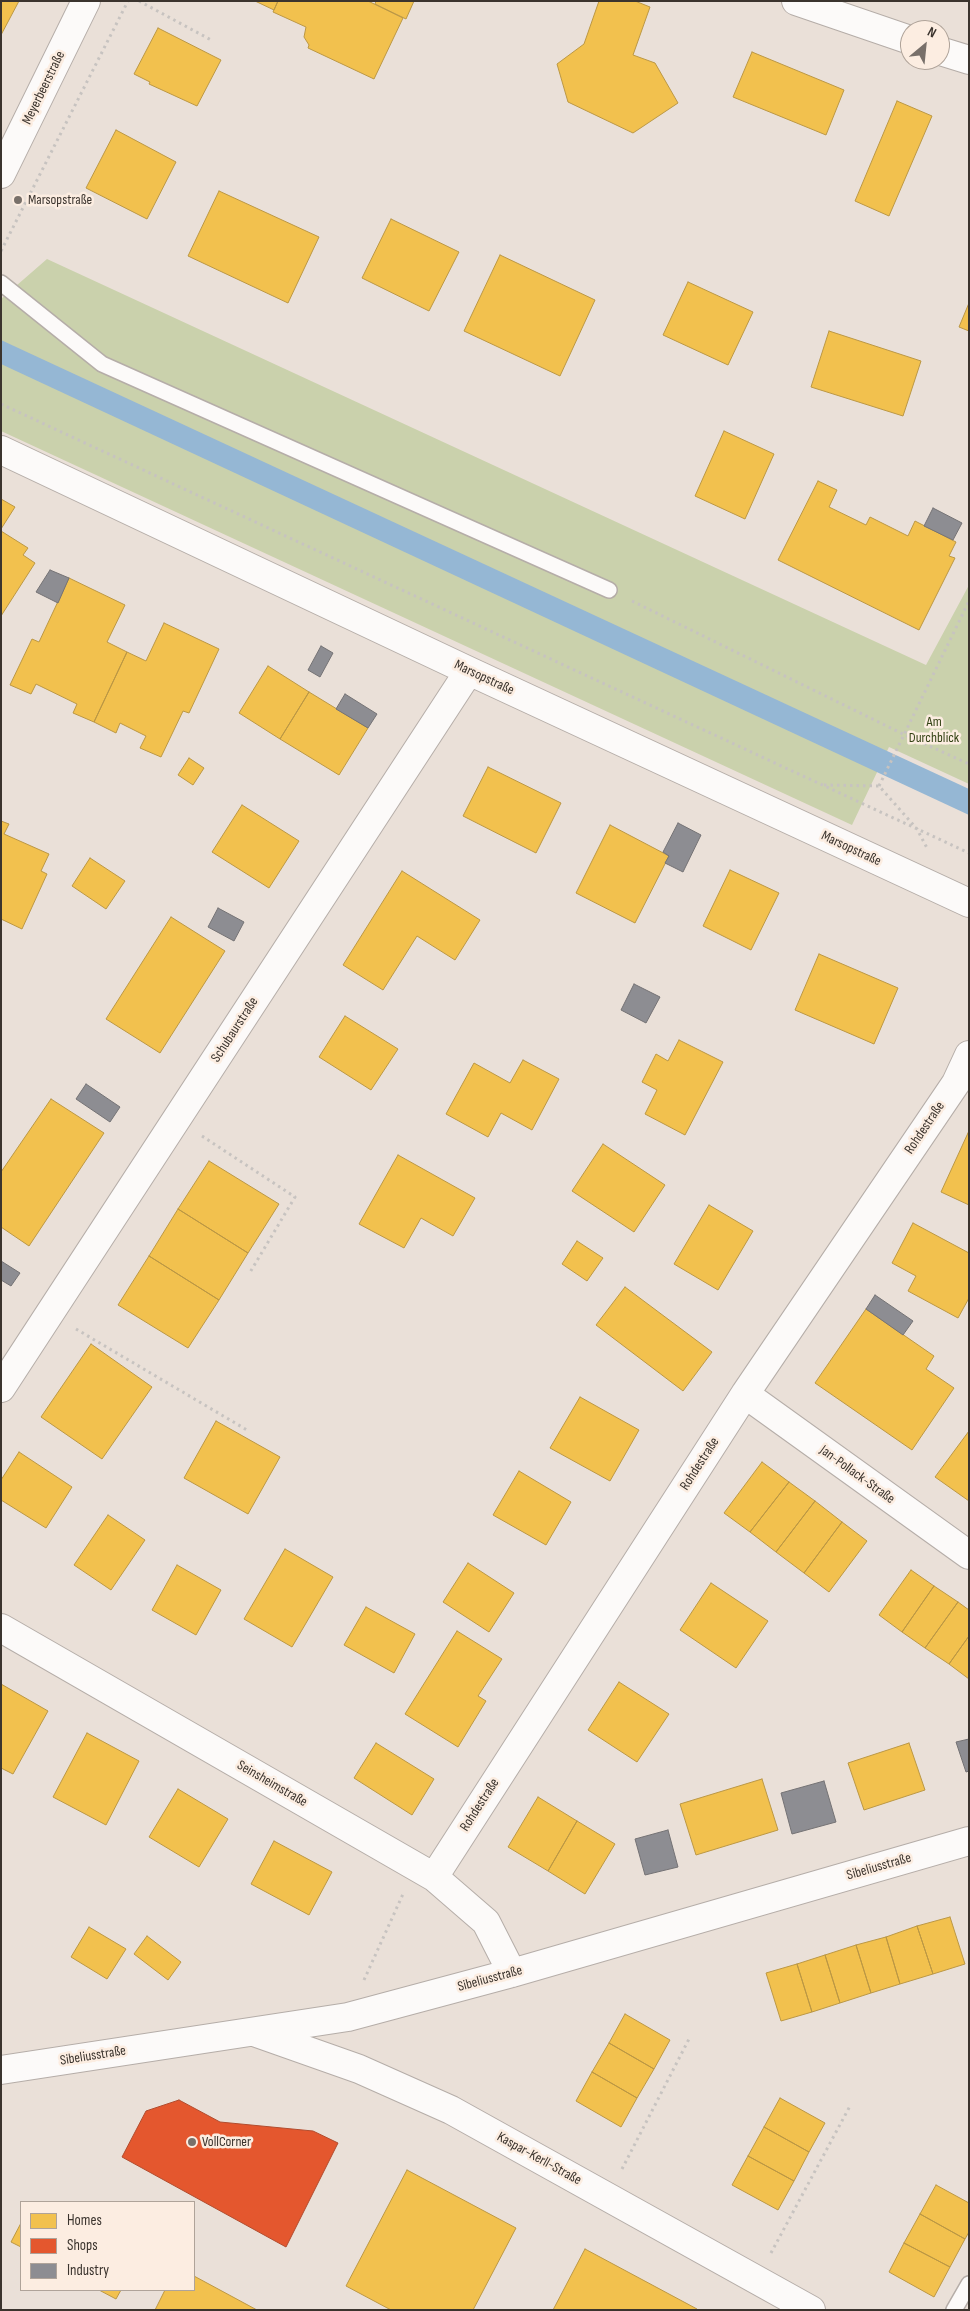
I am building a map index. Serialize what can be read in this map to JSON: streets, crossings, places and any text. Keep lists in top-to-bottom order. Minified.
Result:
{"streets":{"street":["Meyerbeerstraße","Marsopstraße","Schubaurstraße","Rohdestraße","Jan-Pollack-Straße","Seinsheimstraße","Sibeliusstraße","Kaspar-Kerll-Straße"]},"crossings":[["Marsopstraße","Schubaurstraße"],["Rohdestraße","Jan-Pollack-Straße"],["Rohdestraße","Seinsheimstraße"],["Seinsheimstraße","Sibeliusstraße"],["Sibeliusstraße","Kaspar-Kerll-Straße"]],"parks":["Am Durchblick"],"places":["Marsopstraße","VollCorner"],"legend":["Homes","Shops","Industry"],"north":"top right"}
